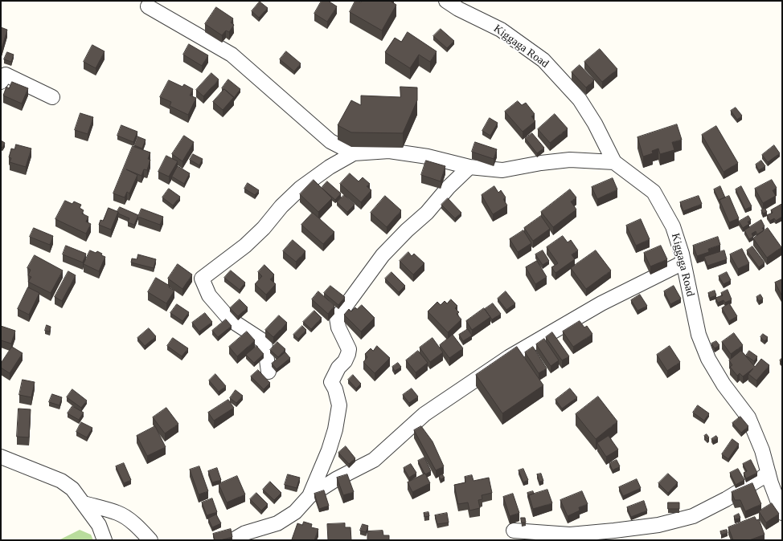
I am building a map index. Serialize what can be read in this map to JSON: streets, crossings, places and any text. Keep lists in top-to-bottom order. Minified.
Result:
{"streets":{"street":["Kiggaga Road"]}}
